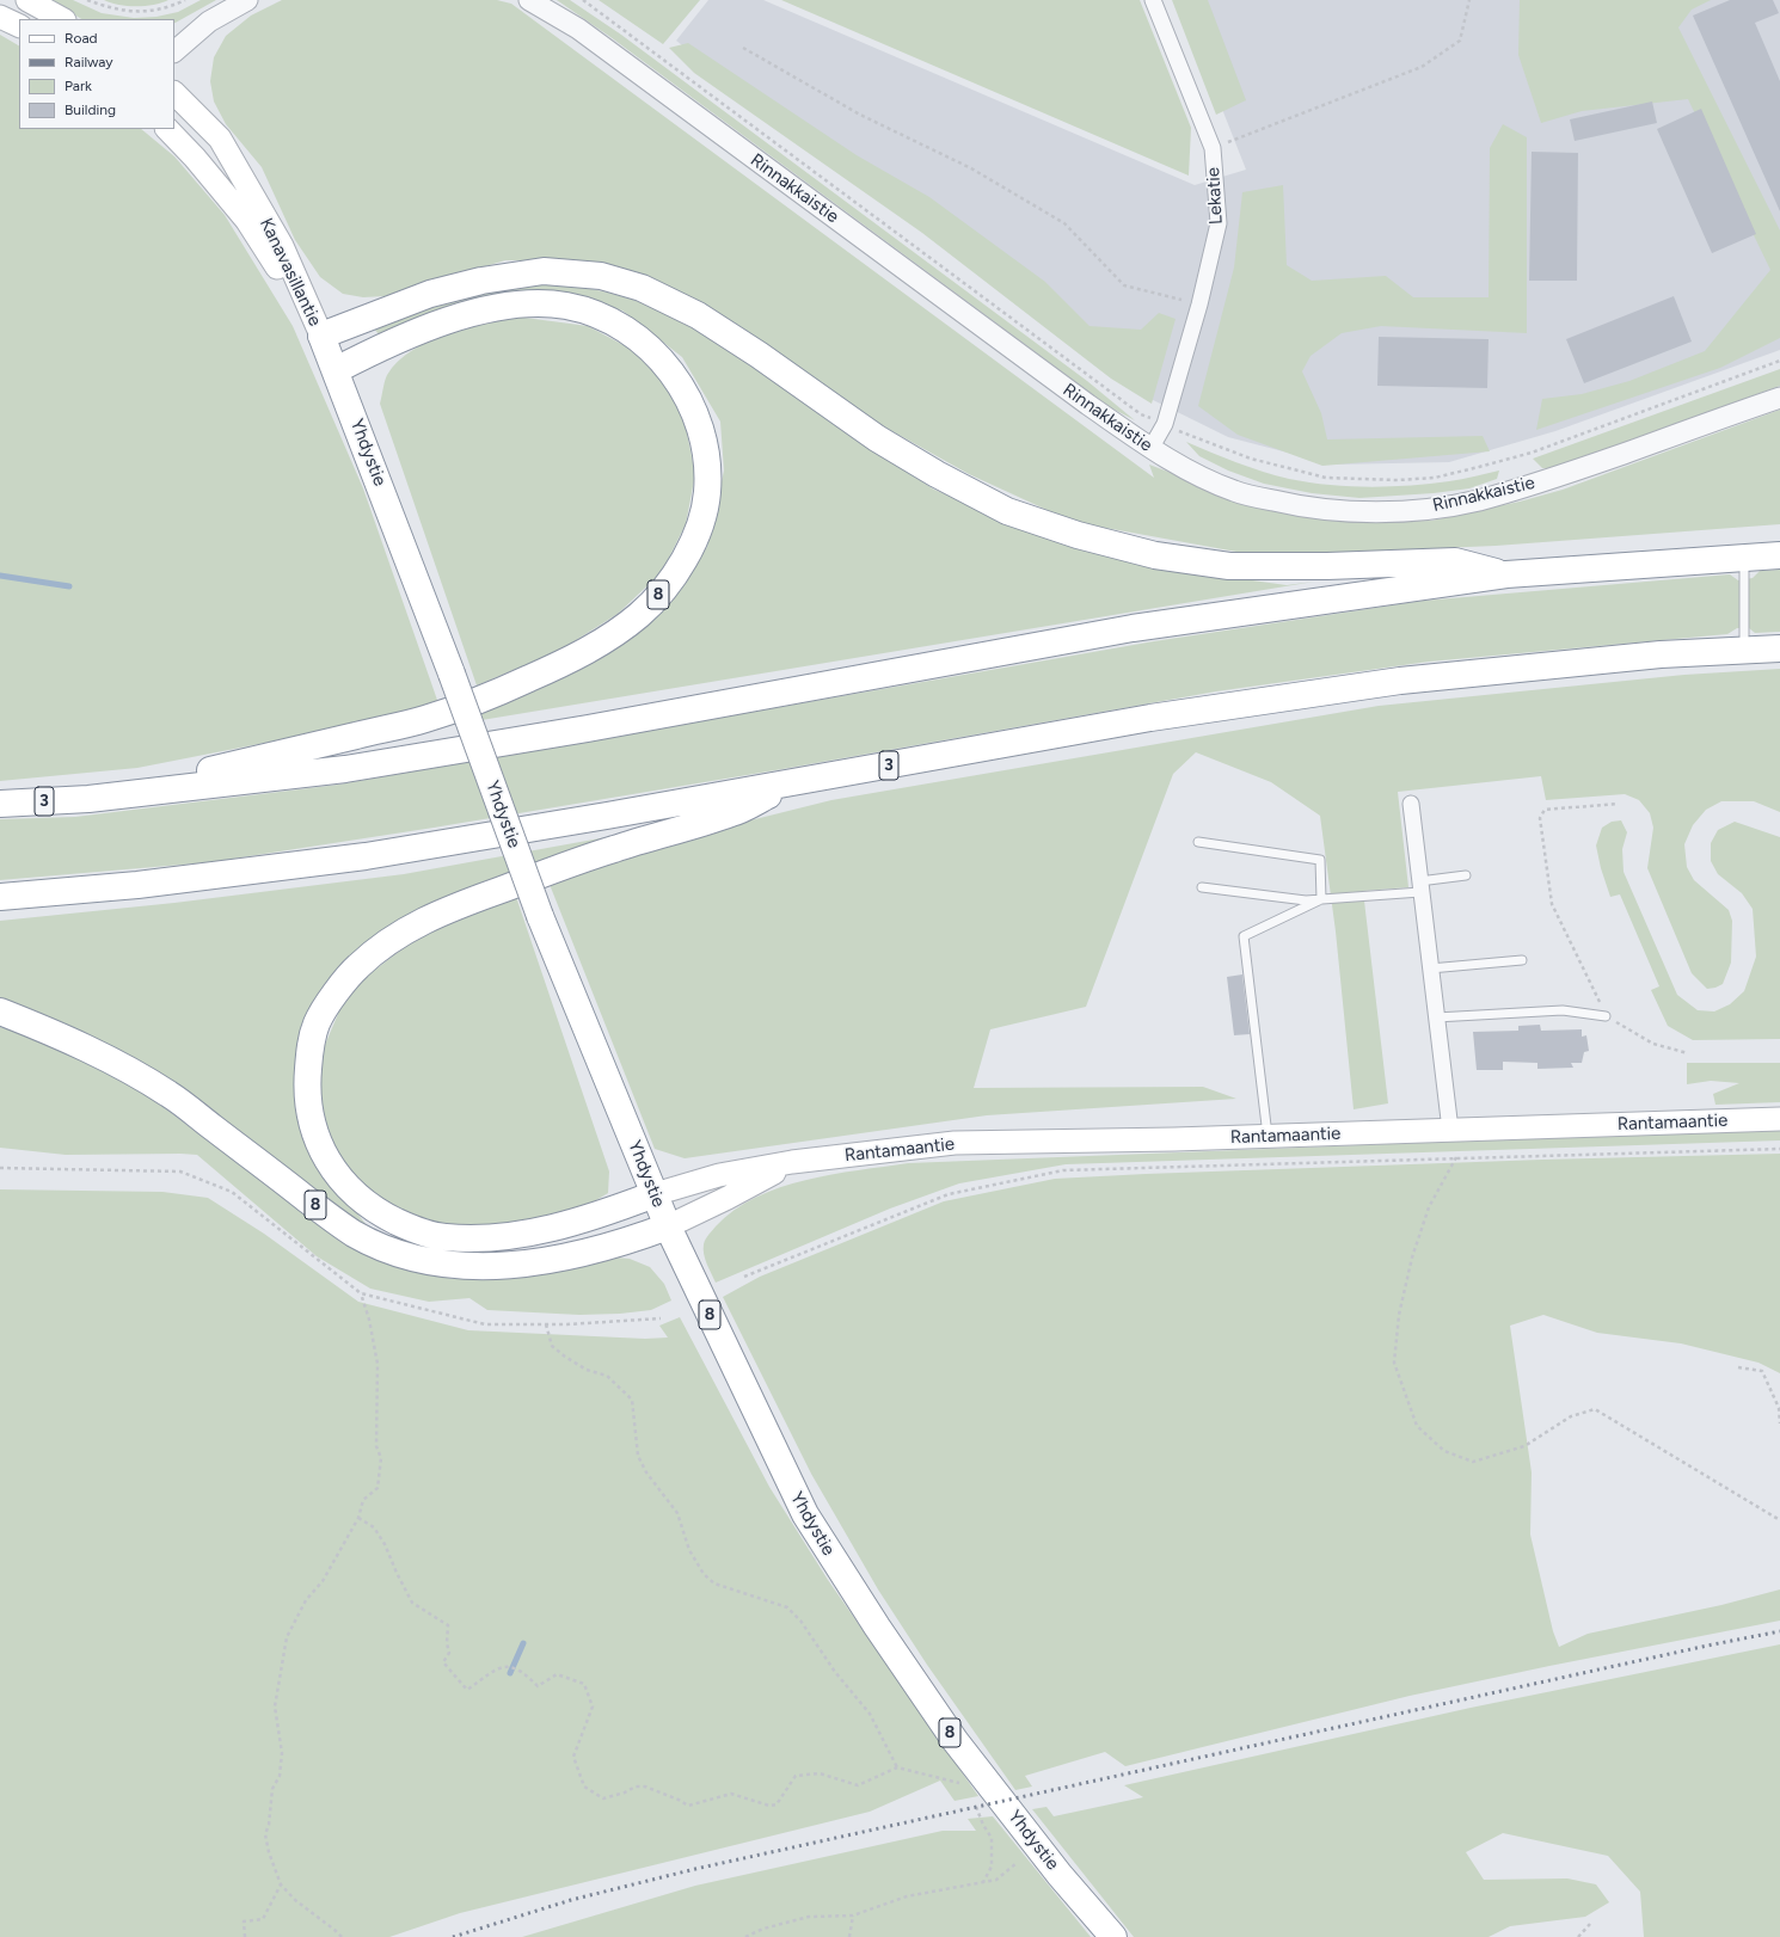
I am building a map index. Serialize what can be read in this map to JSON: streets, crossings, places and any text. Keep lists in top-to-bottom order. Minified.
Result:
{"streets":{"highway":["Yhdystie","8","3"],"main road":["Kanavasillantie","Rantamaantie"],"street":["Rinnakkaistie","Lekatie"]},"crossings":[["Rinnakkaistie","Lekatie"],["Kanavasillantie","Yhdystie"],["Yhdystie","8"],["Yhdystie","Rantamaantie"],["8","3"],["8","Rantamaantie"]],"legend":["Road","Railway","Park","Building"]}
